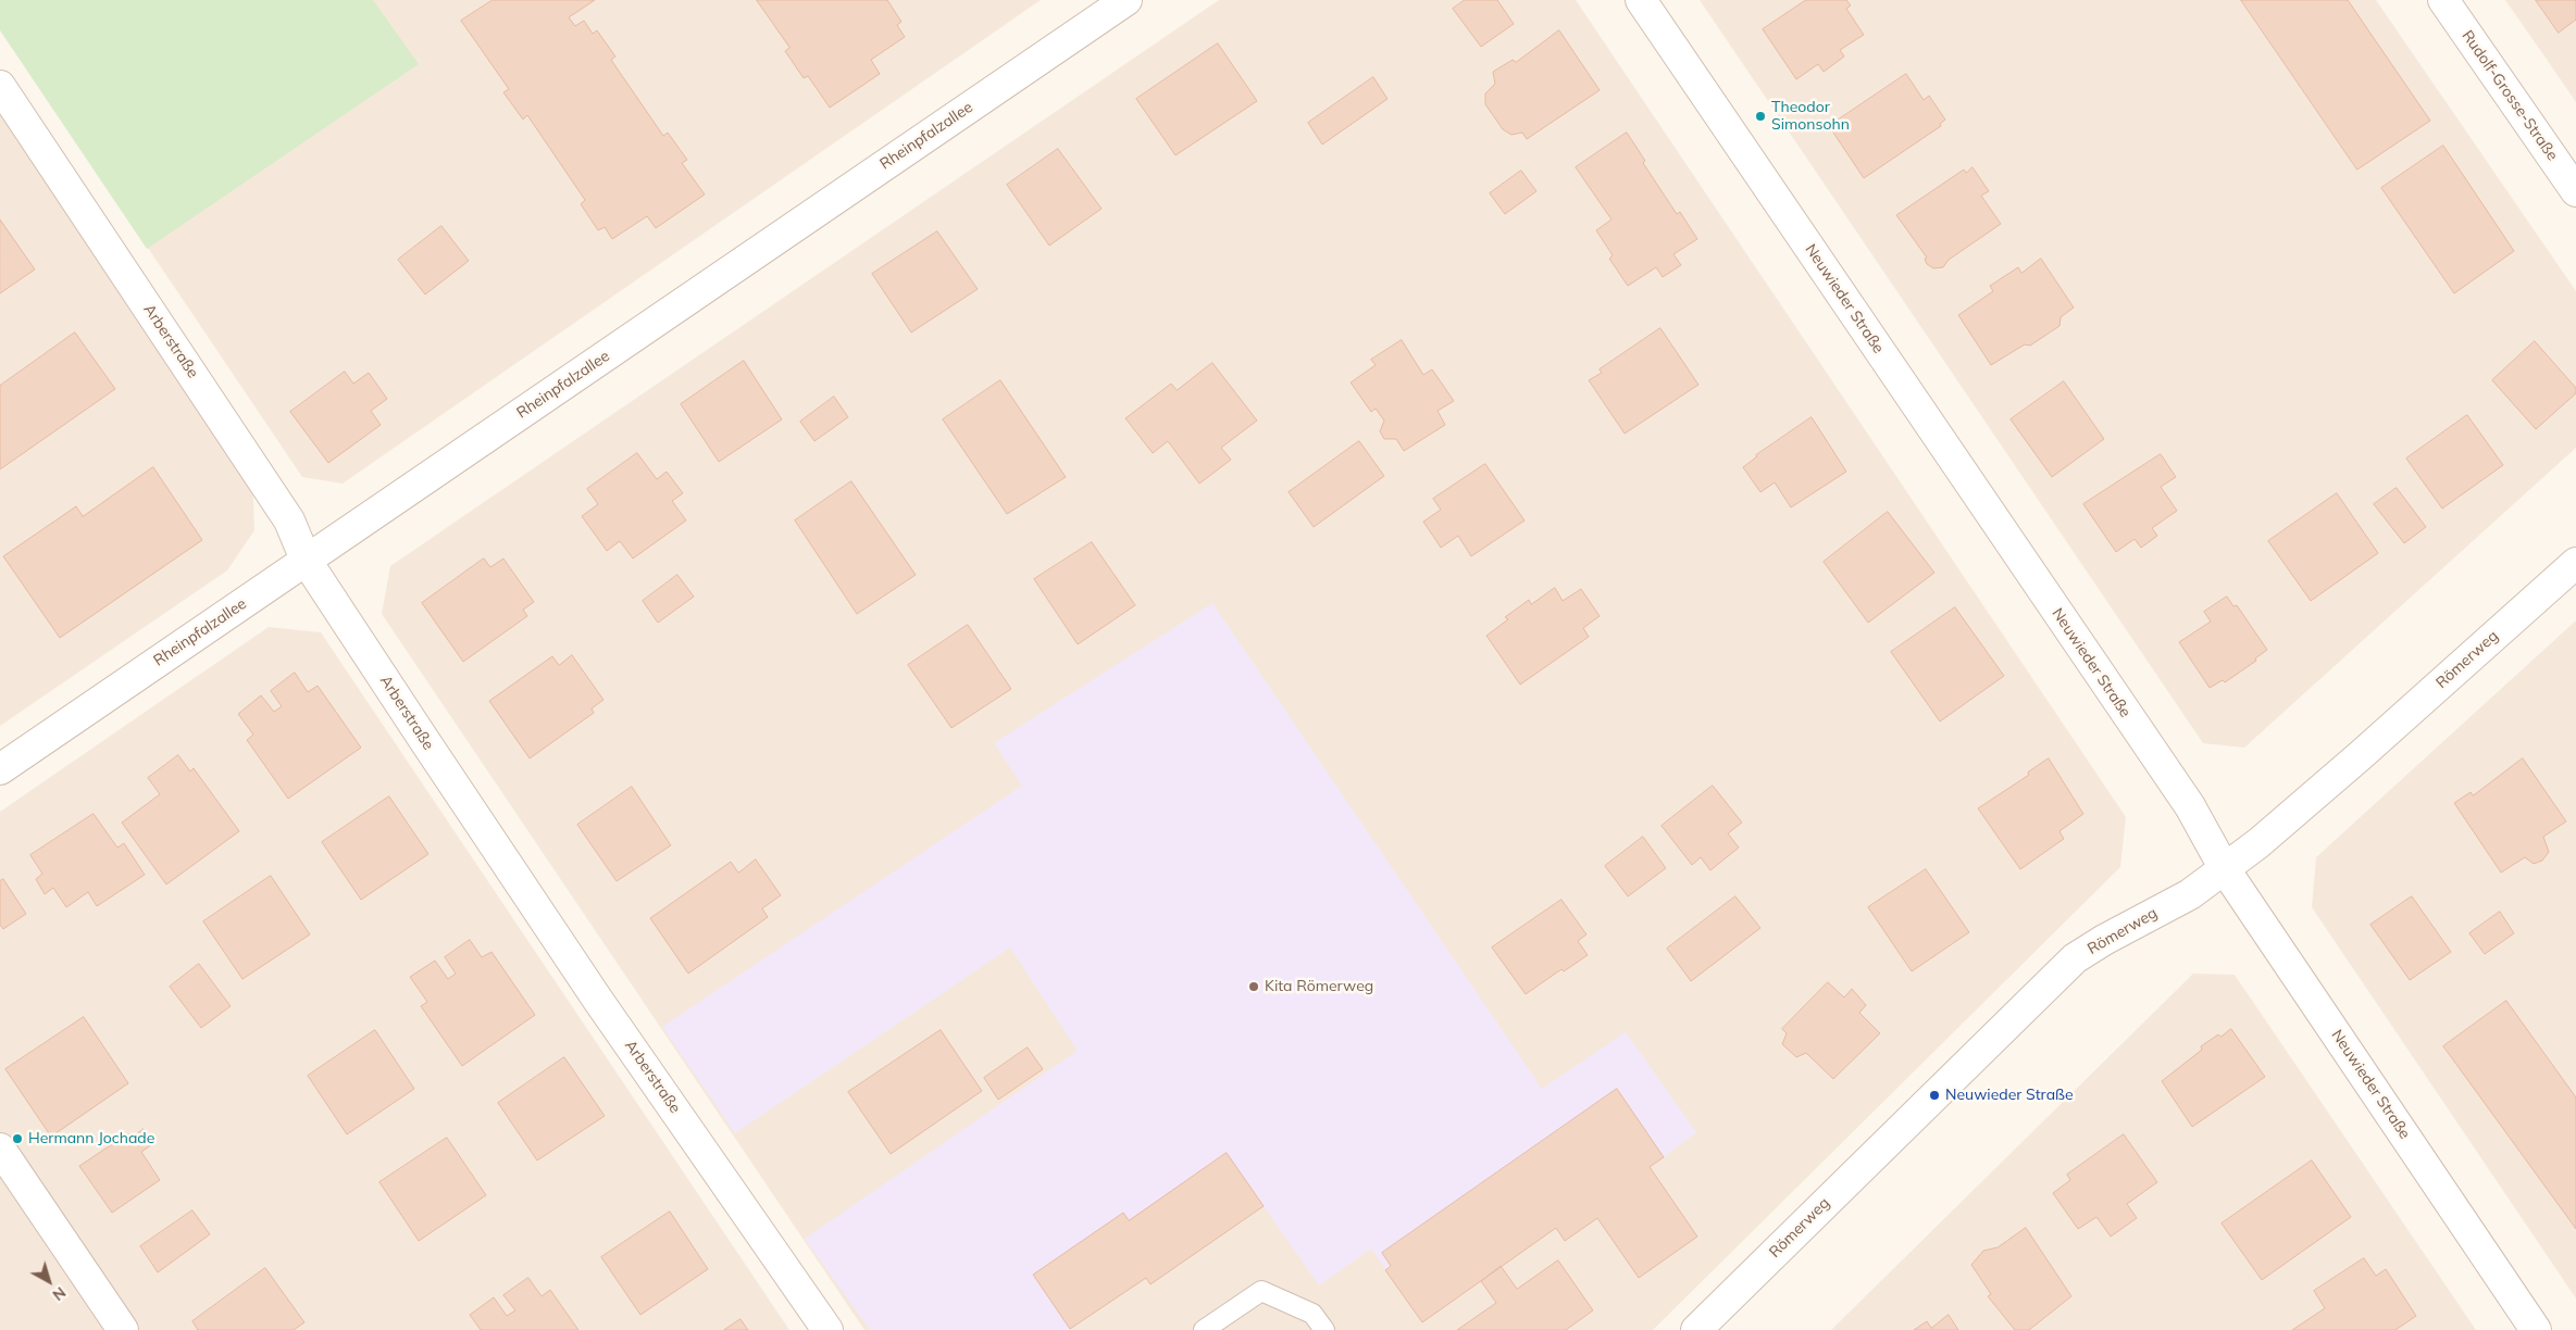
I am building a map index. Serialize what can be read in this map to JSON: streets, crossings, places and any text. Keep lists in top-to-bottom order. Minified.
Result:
{"streets":{"street":["Rudolf-Grosse-Straße","Rheinpfalzallee","Neuwieder Straße","Arberstraße","Römerweg"]},"crossings":[["Rheinpfalzallee","Arberstraße"],["Neuwieder Straße","Römerweg"]],"places":["Theodor Simonsohn","Kita Römerweg","Neuwieder Straße","Hermann Jochade"],"north":"bottom right"}
